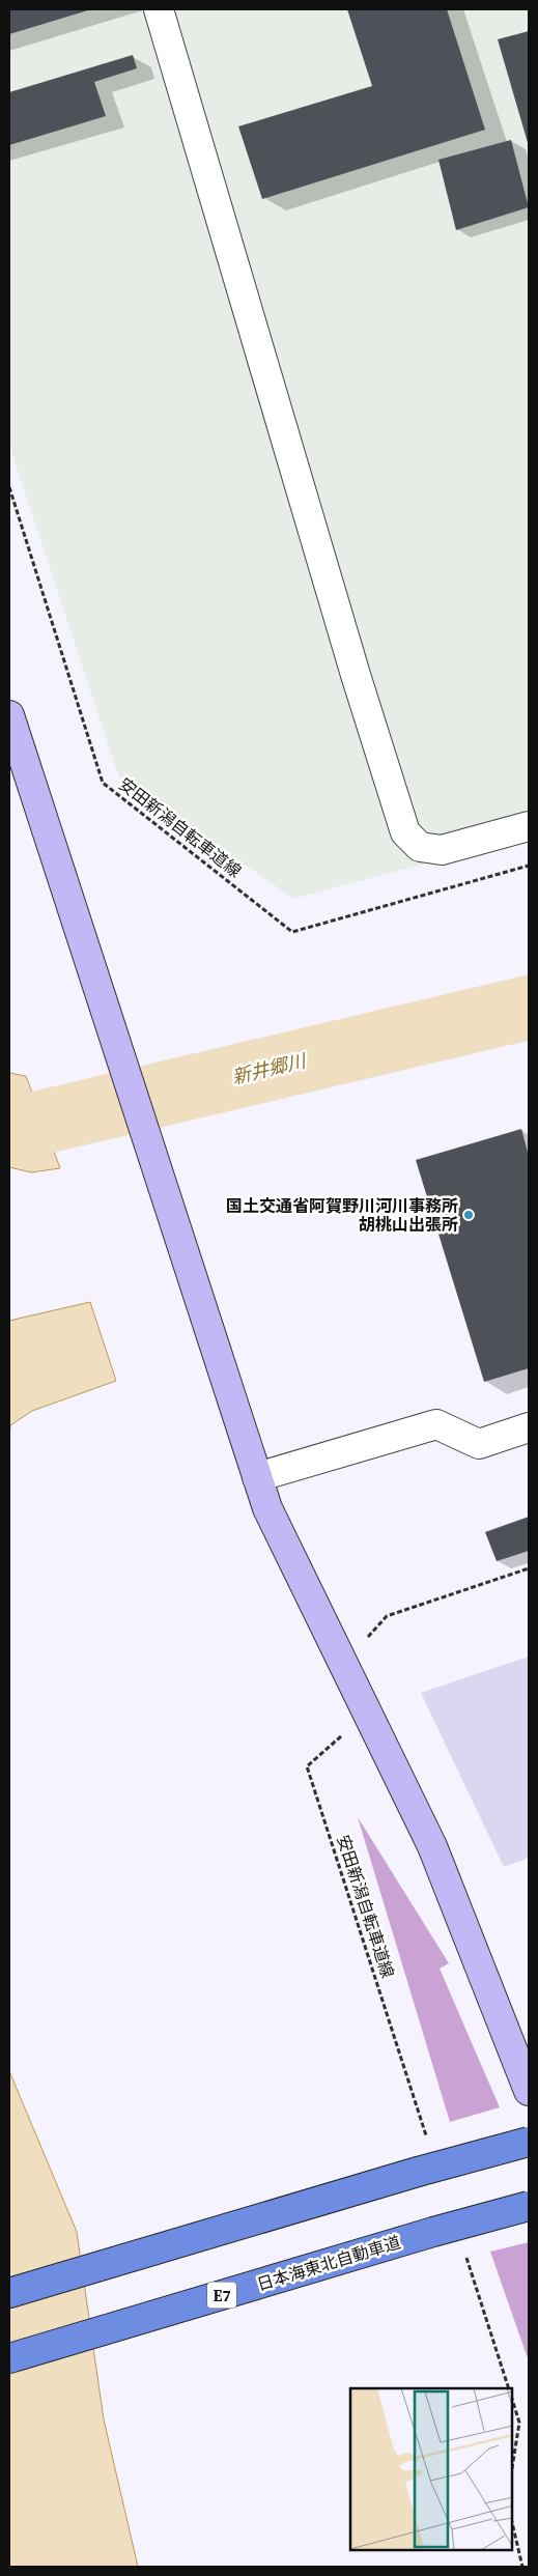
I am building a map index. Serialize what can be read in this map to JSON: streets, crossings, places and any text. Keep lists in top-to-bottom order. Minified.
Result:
{"streets":{"highway":["日本海東北自動車道","E7"],"path":["安田新潟自転車道線"]},"water":["新井郷川"],"places":["国土交通省阿賀野川河川事務所 胡桃山出張所"]}
